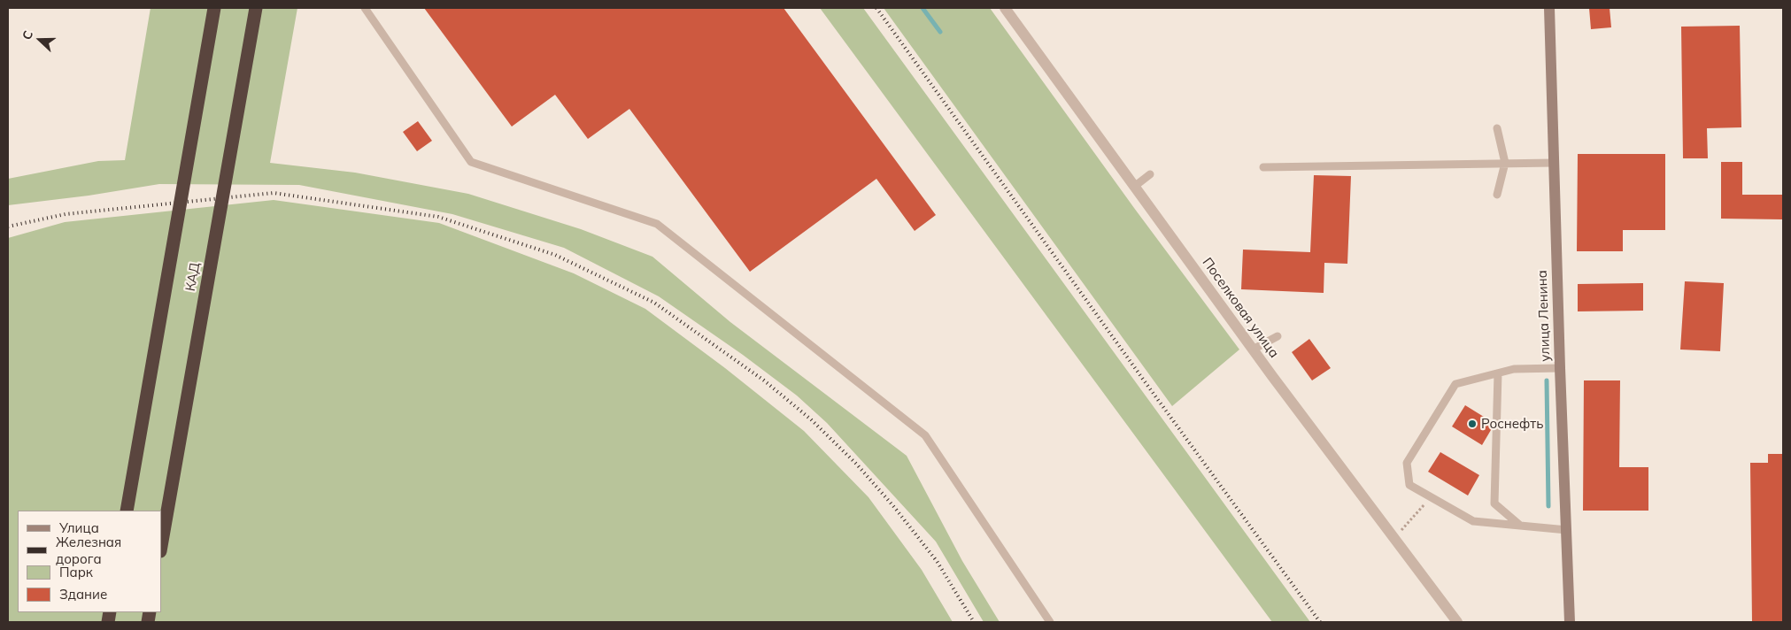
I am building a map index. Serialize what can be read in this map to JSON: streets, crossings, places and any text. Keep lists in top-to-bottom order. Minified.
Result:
{"streets":{"highway":["КАД"],"street":["Поселковая улица","улица Ленина"]},"places":["Роснефть"],"legend":["Улица","Железная дорога","Парк","Здание"],"north":"left"}
